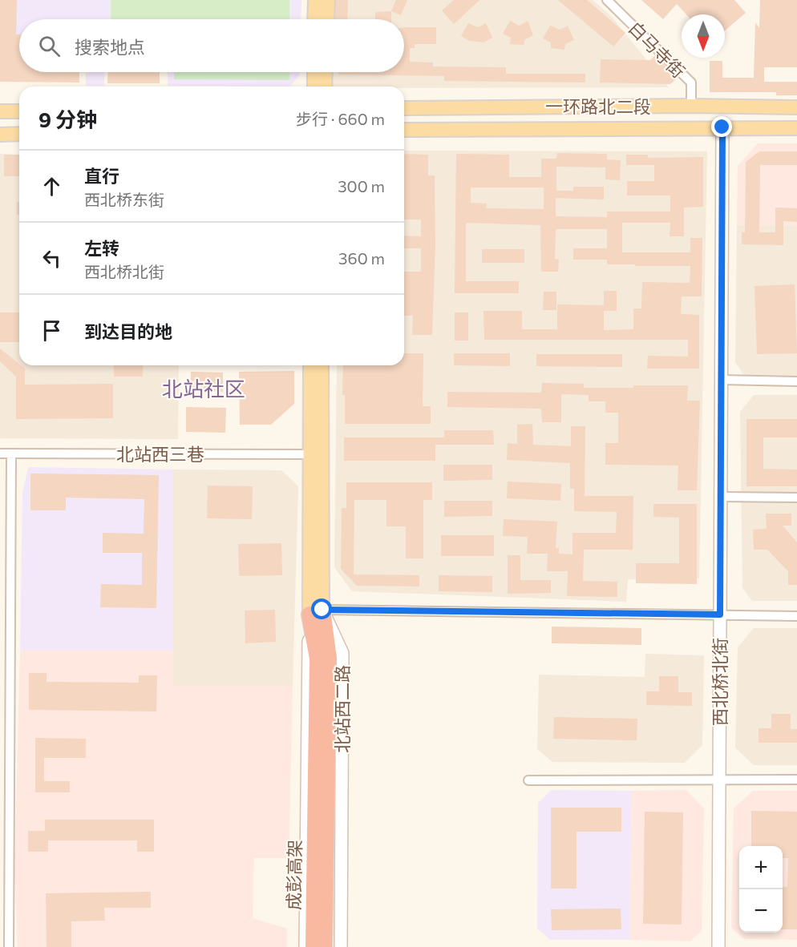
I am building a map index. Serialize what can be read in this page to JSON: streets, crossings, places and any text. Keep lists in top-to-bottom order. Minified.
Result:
{"streets":{"highway":["成彭高架"],"main road":["一环路北二段","北站西二路"],"street":["白马寺街","北站西三巷","西北桥北街"]},"crossings":[["白马寺街","一环路北二段"],["一环路北二段","西北桥北街"],["北站西三巷","北站西二路"]],"districts":["北站社区"],"north":"bottom","page":{"search":"搜索地点","heading":["9 分钟","步行 · 660 m"],"list":[["直行","西北桥东街","300 m"],["左转","西北桥北街","360 m"],"到达目的地"],"map_buttons":["+","−"]}}
